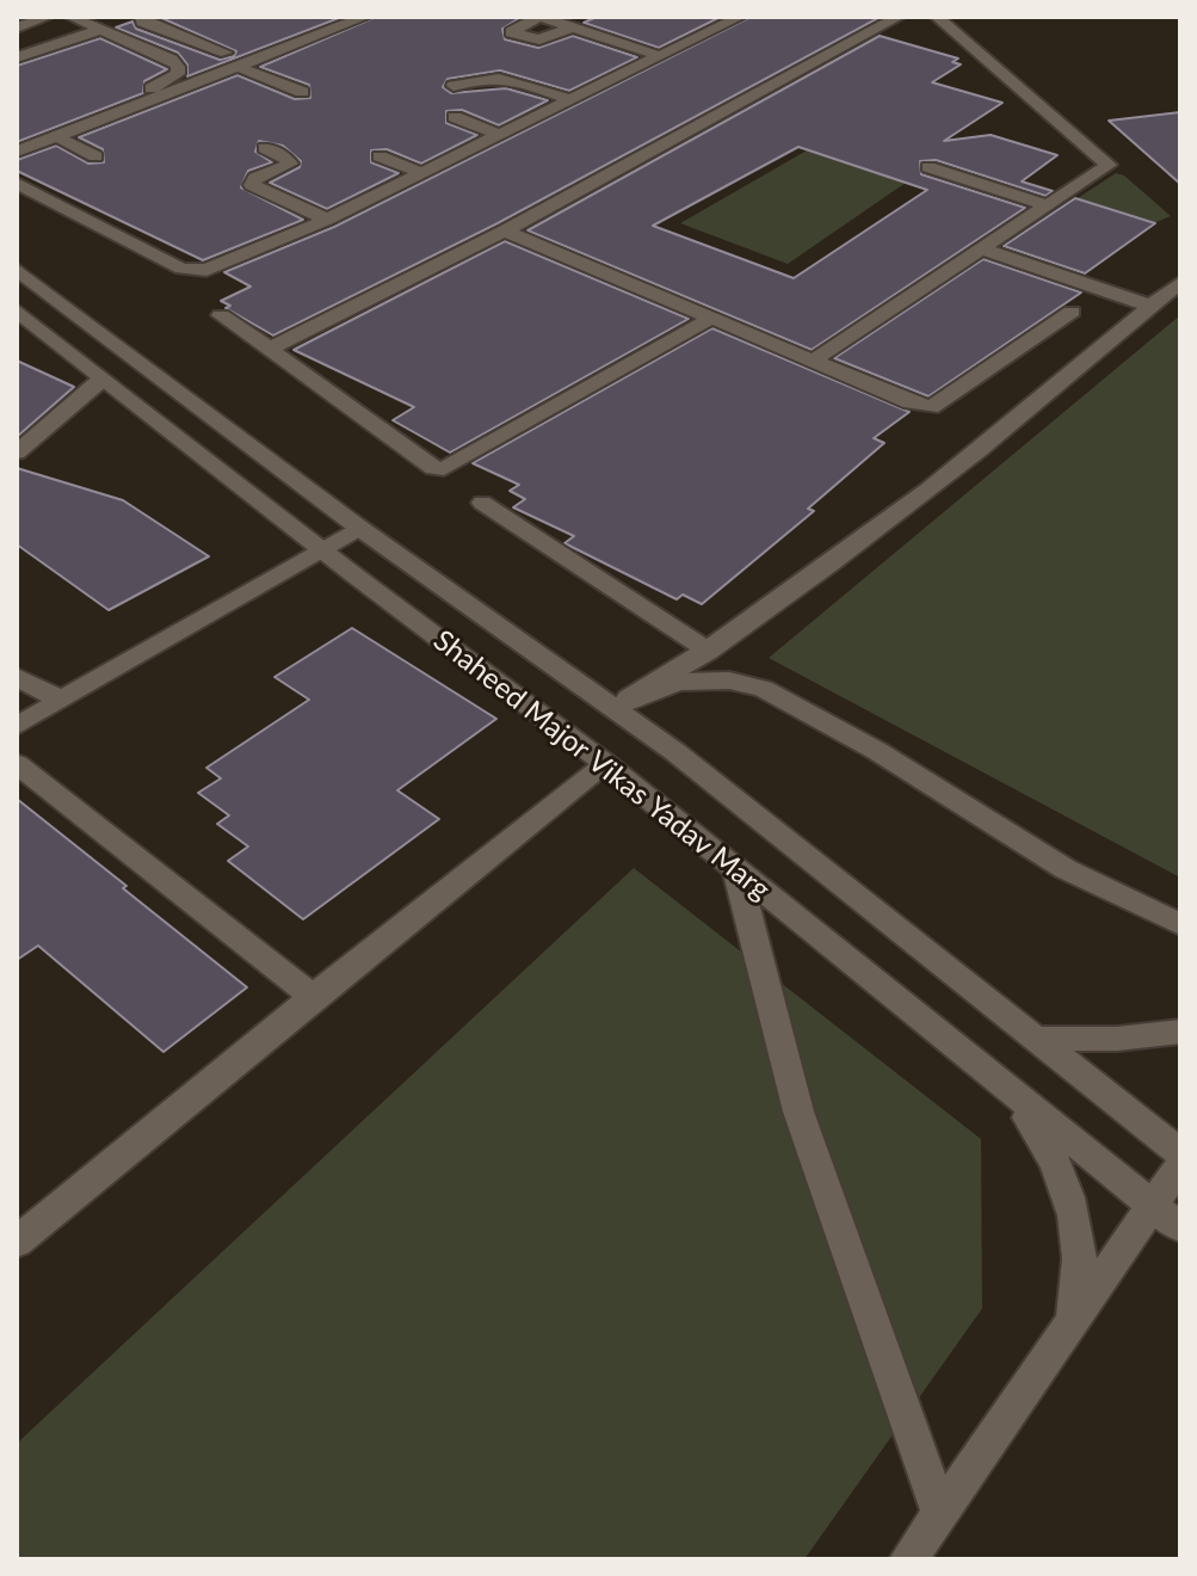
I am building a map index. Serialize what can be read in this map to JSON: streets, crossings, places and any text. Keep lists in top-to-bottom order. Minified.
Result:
{"streets":{"street":["Shaheed Major Vikas Yadav Marg"]}}
